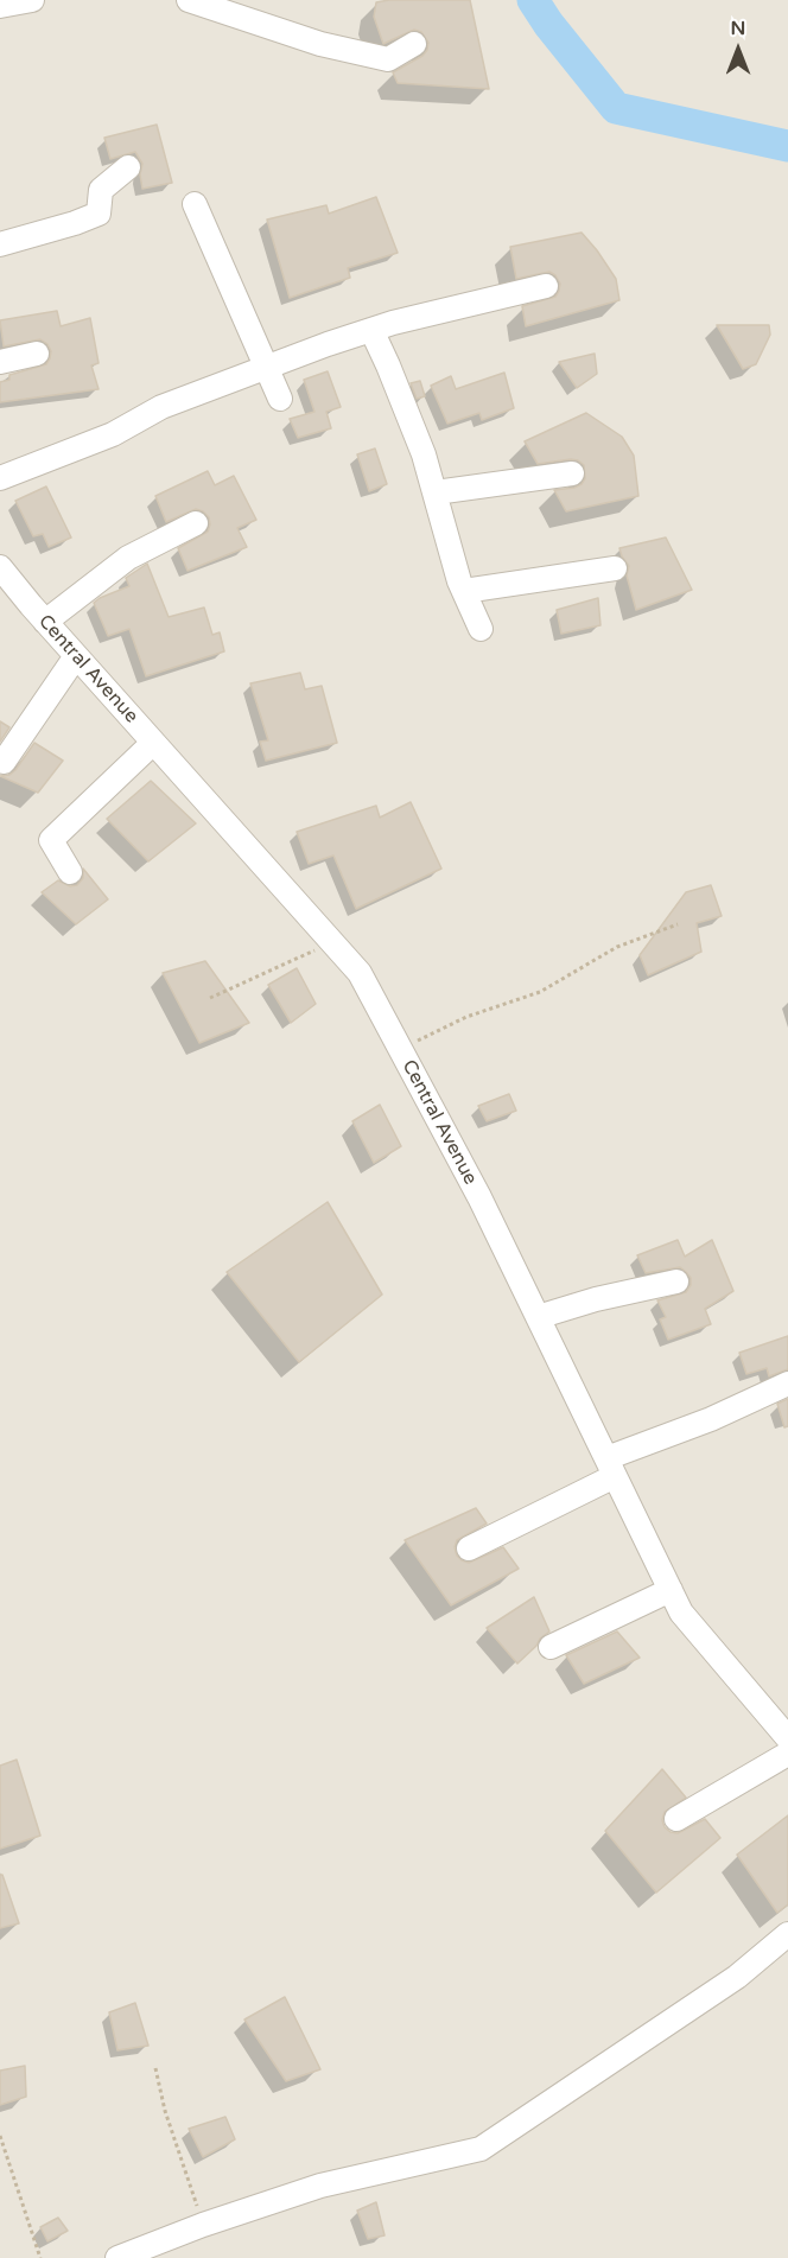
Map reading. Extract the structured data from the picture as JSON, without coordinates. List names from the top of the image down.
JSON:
{
  "streets": {
    "street": ["Central Avenue"]
  },
  "north": "top"
}
